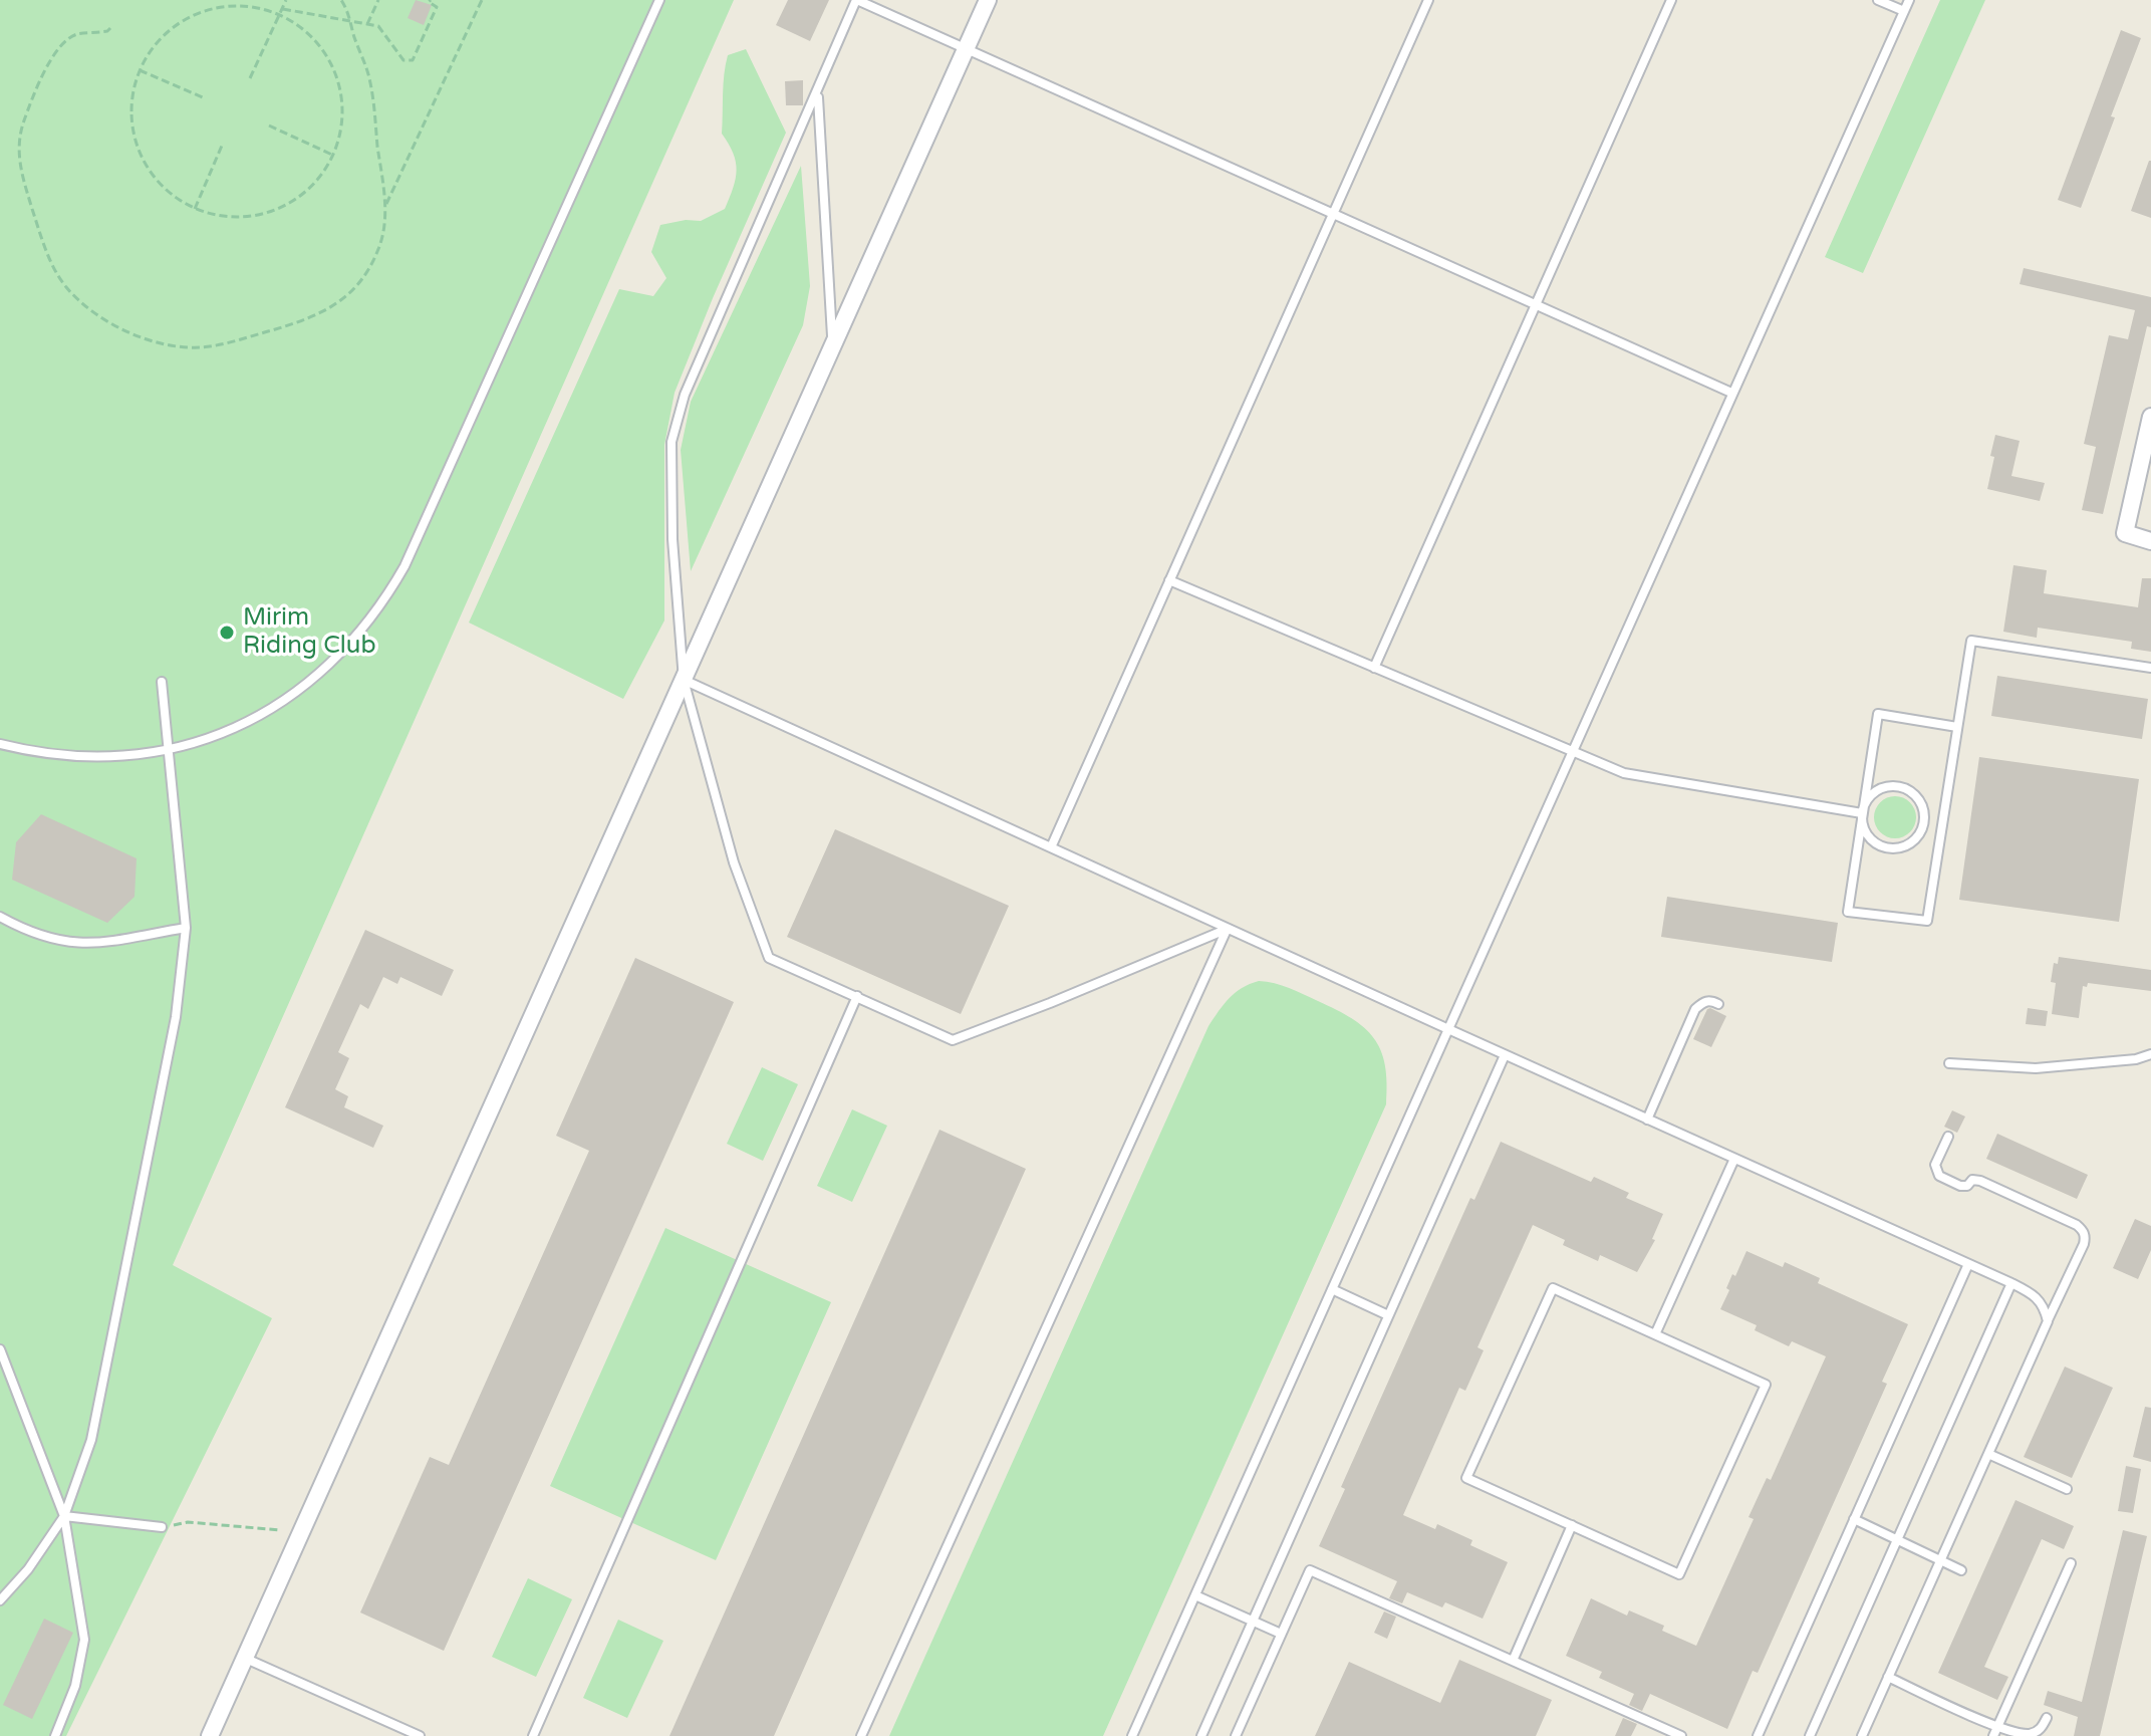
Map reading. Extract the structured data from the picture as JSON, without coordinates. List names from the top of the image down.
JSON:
{
  "places": ["Mirim Riding Club"]
}
